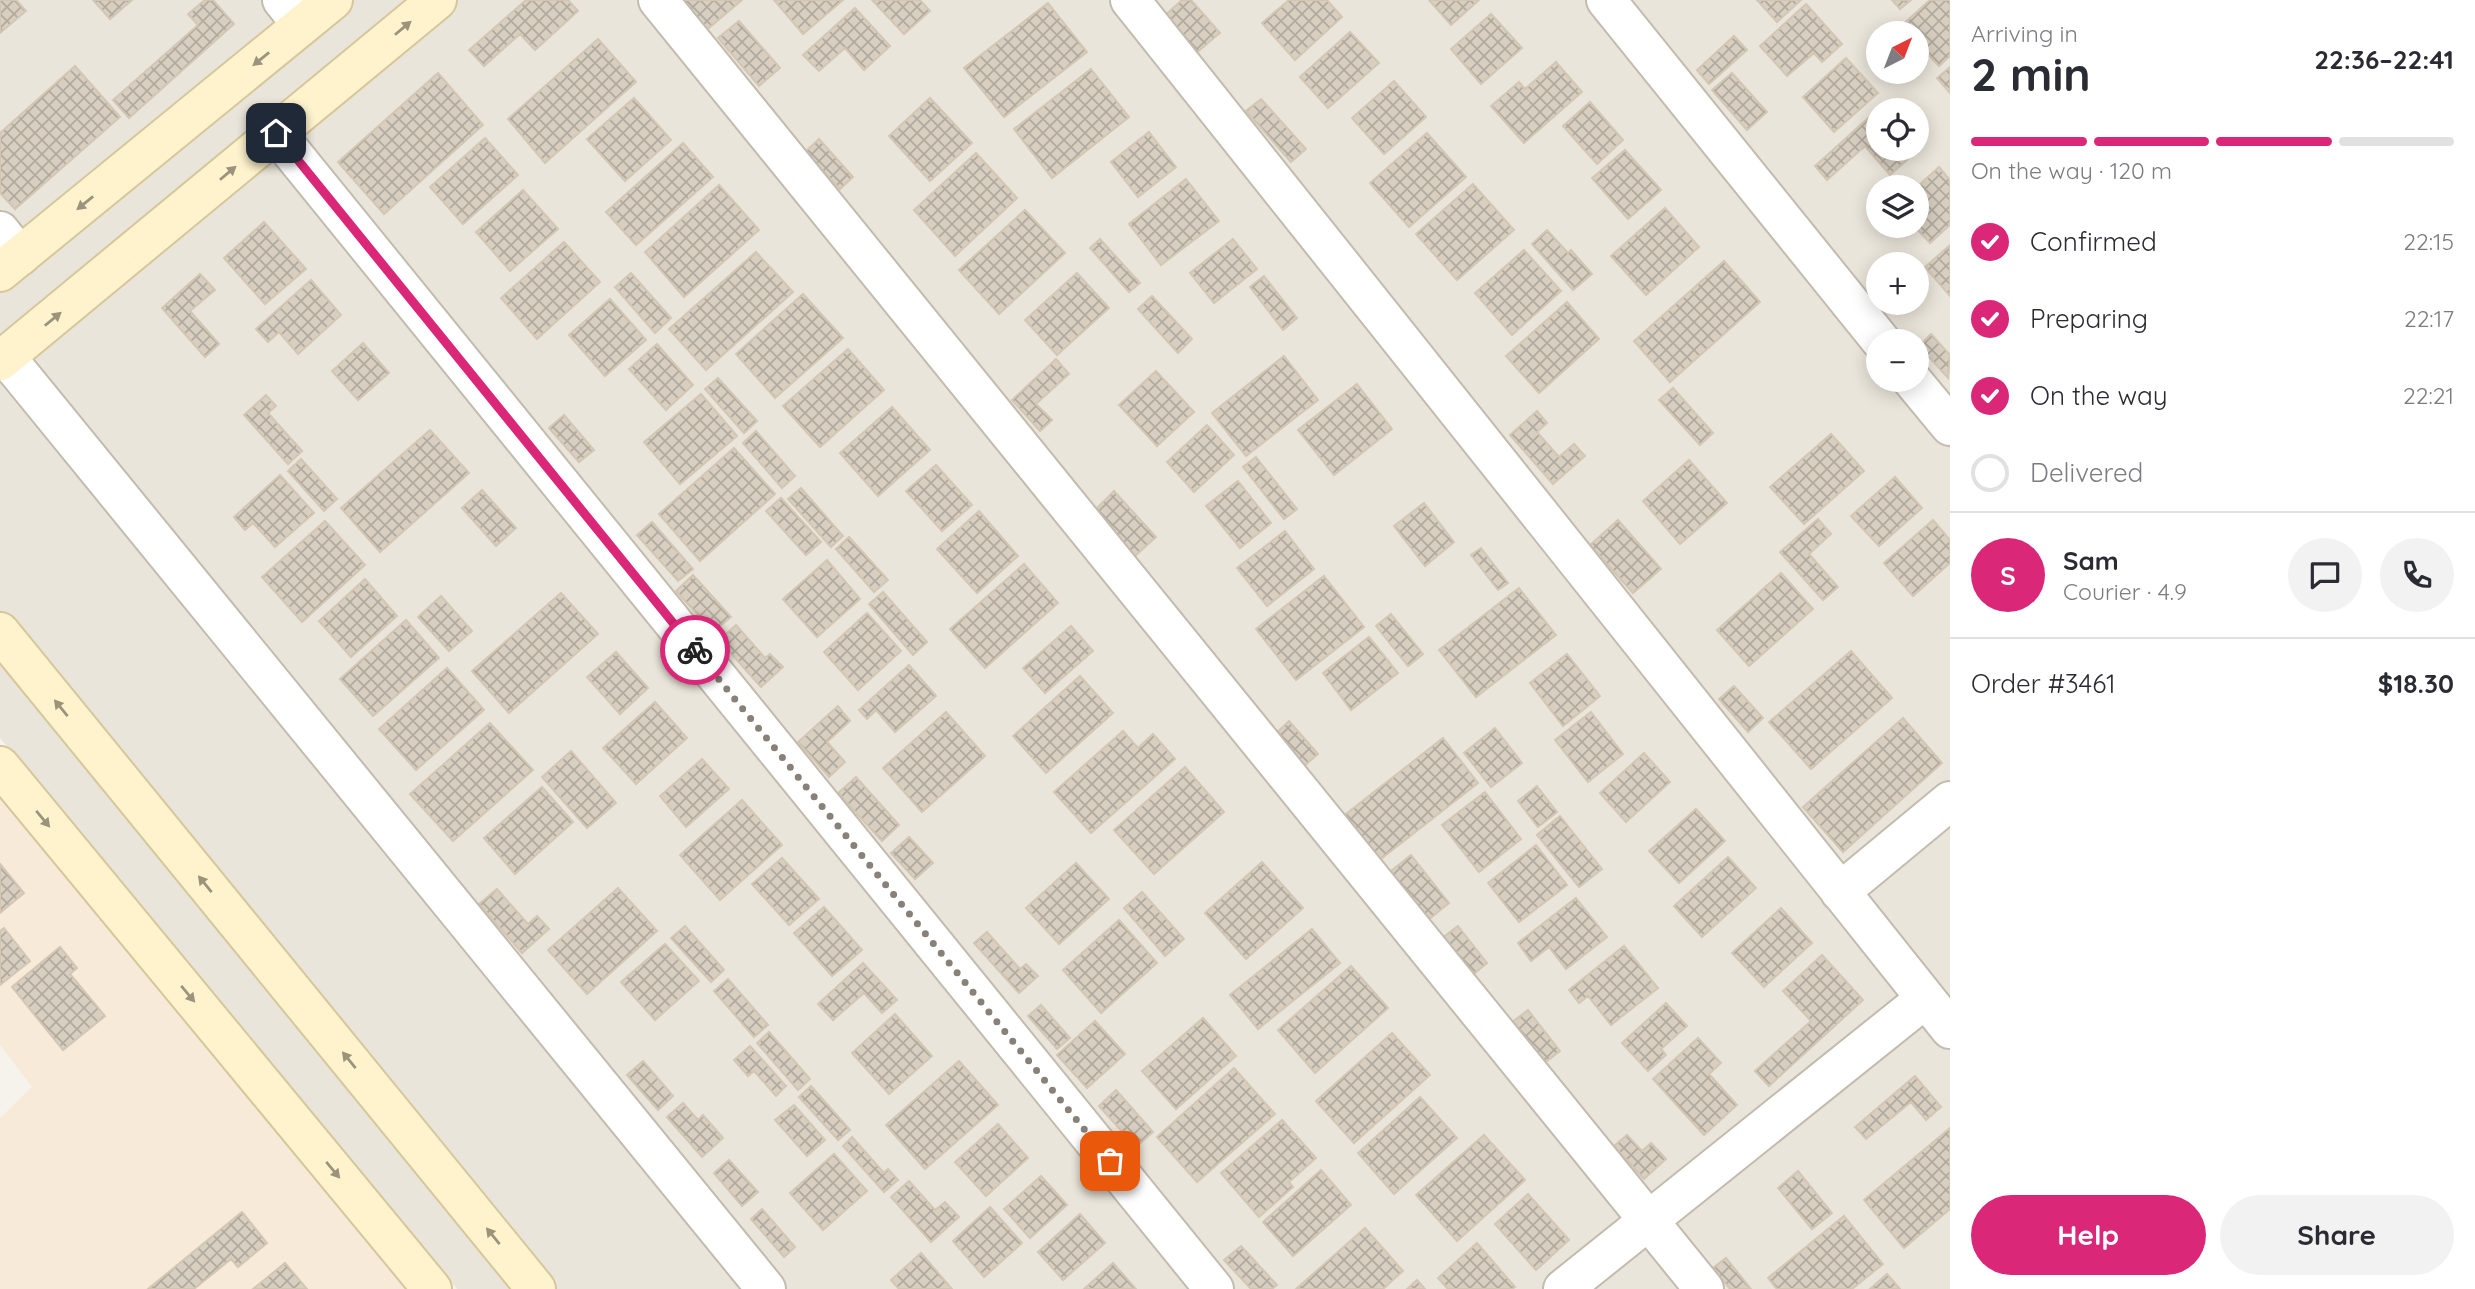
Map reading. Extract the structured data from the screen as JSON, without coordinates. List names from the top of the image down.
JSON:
{
  "north": "top right",
  "page": {
    "heading": ["2 min", "Arriving in", "22:36–22:41"],
    "panel": [
      "Sam",
      "Courier · 4.9",
      "Order #3461",
      "$18.30"
    ],
    "map_buttons": ["+", "−"],
    "bar": "On the way · 120 m",
    "list": [
      ["Confirmed", "22:15"],
      ["Preparing", "22:17"],
      ["On the way", "22:21"],
      "Delivered"
    ],
    "round": "S",
    "buttons": ["Help", "Share"]
  }
}
